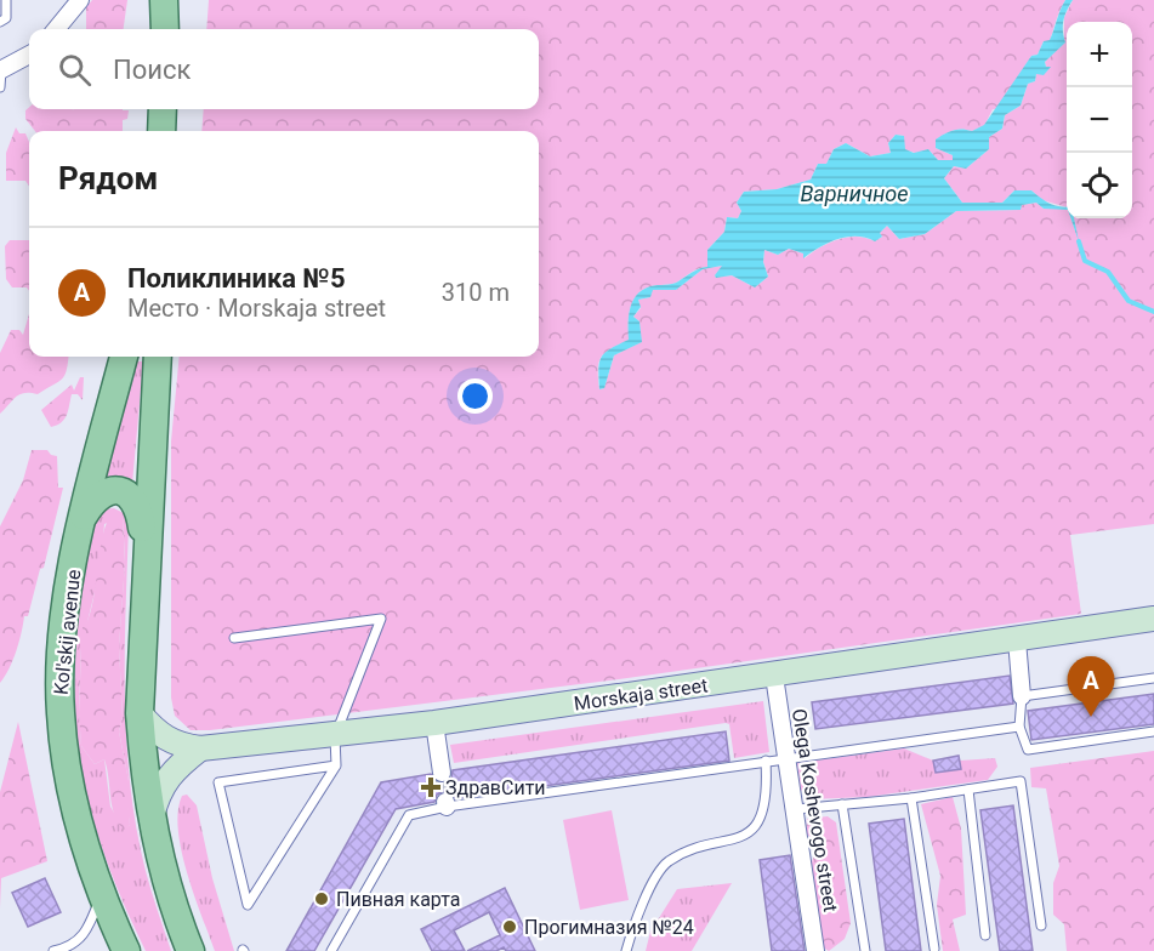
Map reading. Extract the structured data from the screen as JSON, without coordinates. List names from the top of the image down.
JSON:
{
  "streets": {
    "main road": ["Kol'skij avenue"],
    "street": ["Morskaja street", "Olega Koshevogo street"]
  },
  "crossings": [
    ["Morskaja street", "Olega Koshevogo street"]
  ],
  "water": ["Варничное"],
  "places": {
    "health": ["ЗдравСити"],
    "other": ["Пивная карта", "Прогимназия №24"]
  },
  "page": {
    "map_buttons": ["+", "−"],
    "search": "Поиск",
    "heading": "Рядом",
    "list": [
      {
        "mark": "A",
        "name": "Поликлиника №5",
        "note": "Место · Morskaja street",
        "value": "310 m"
      }
    ],
    "pins": "A"
  }
}
